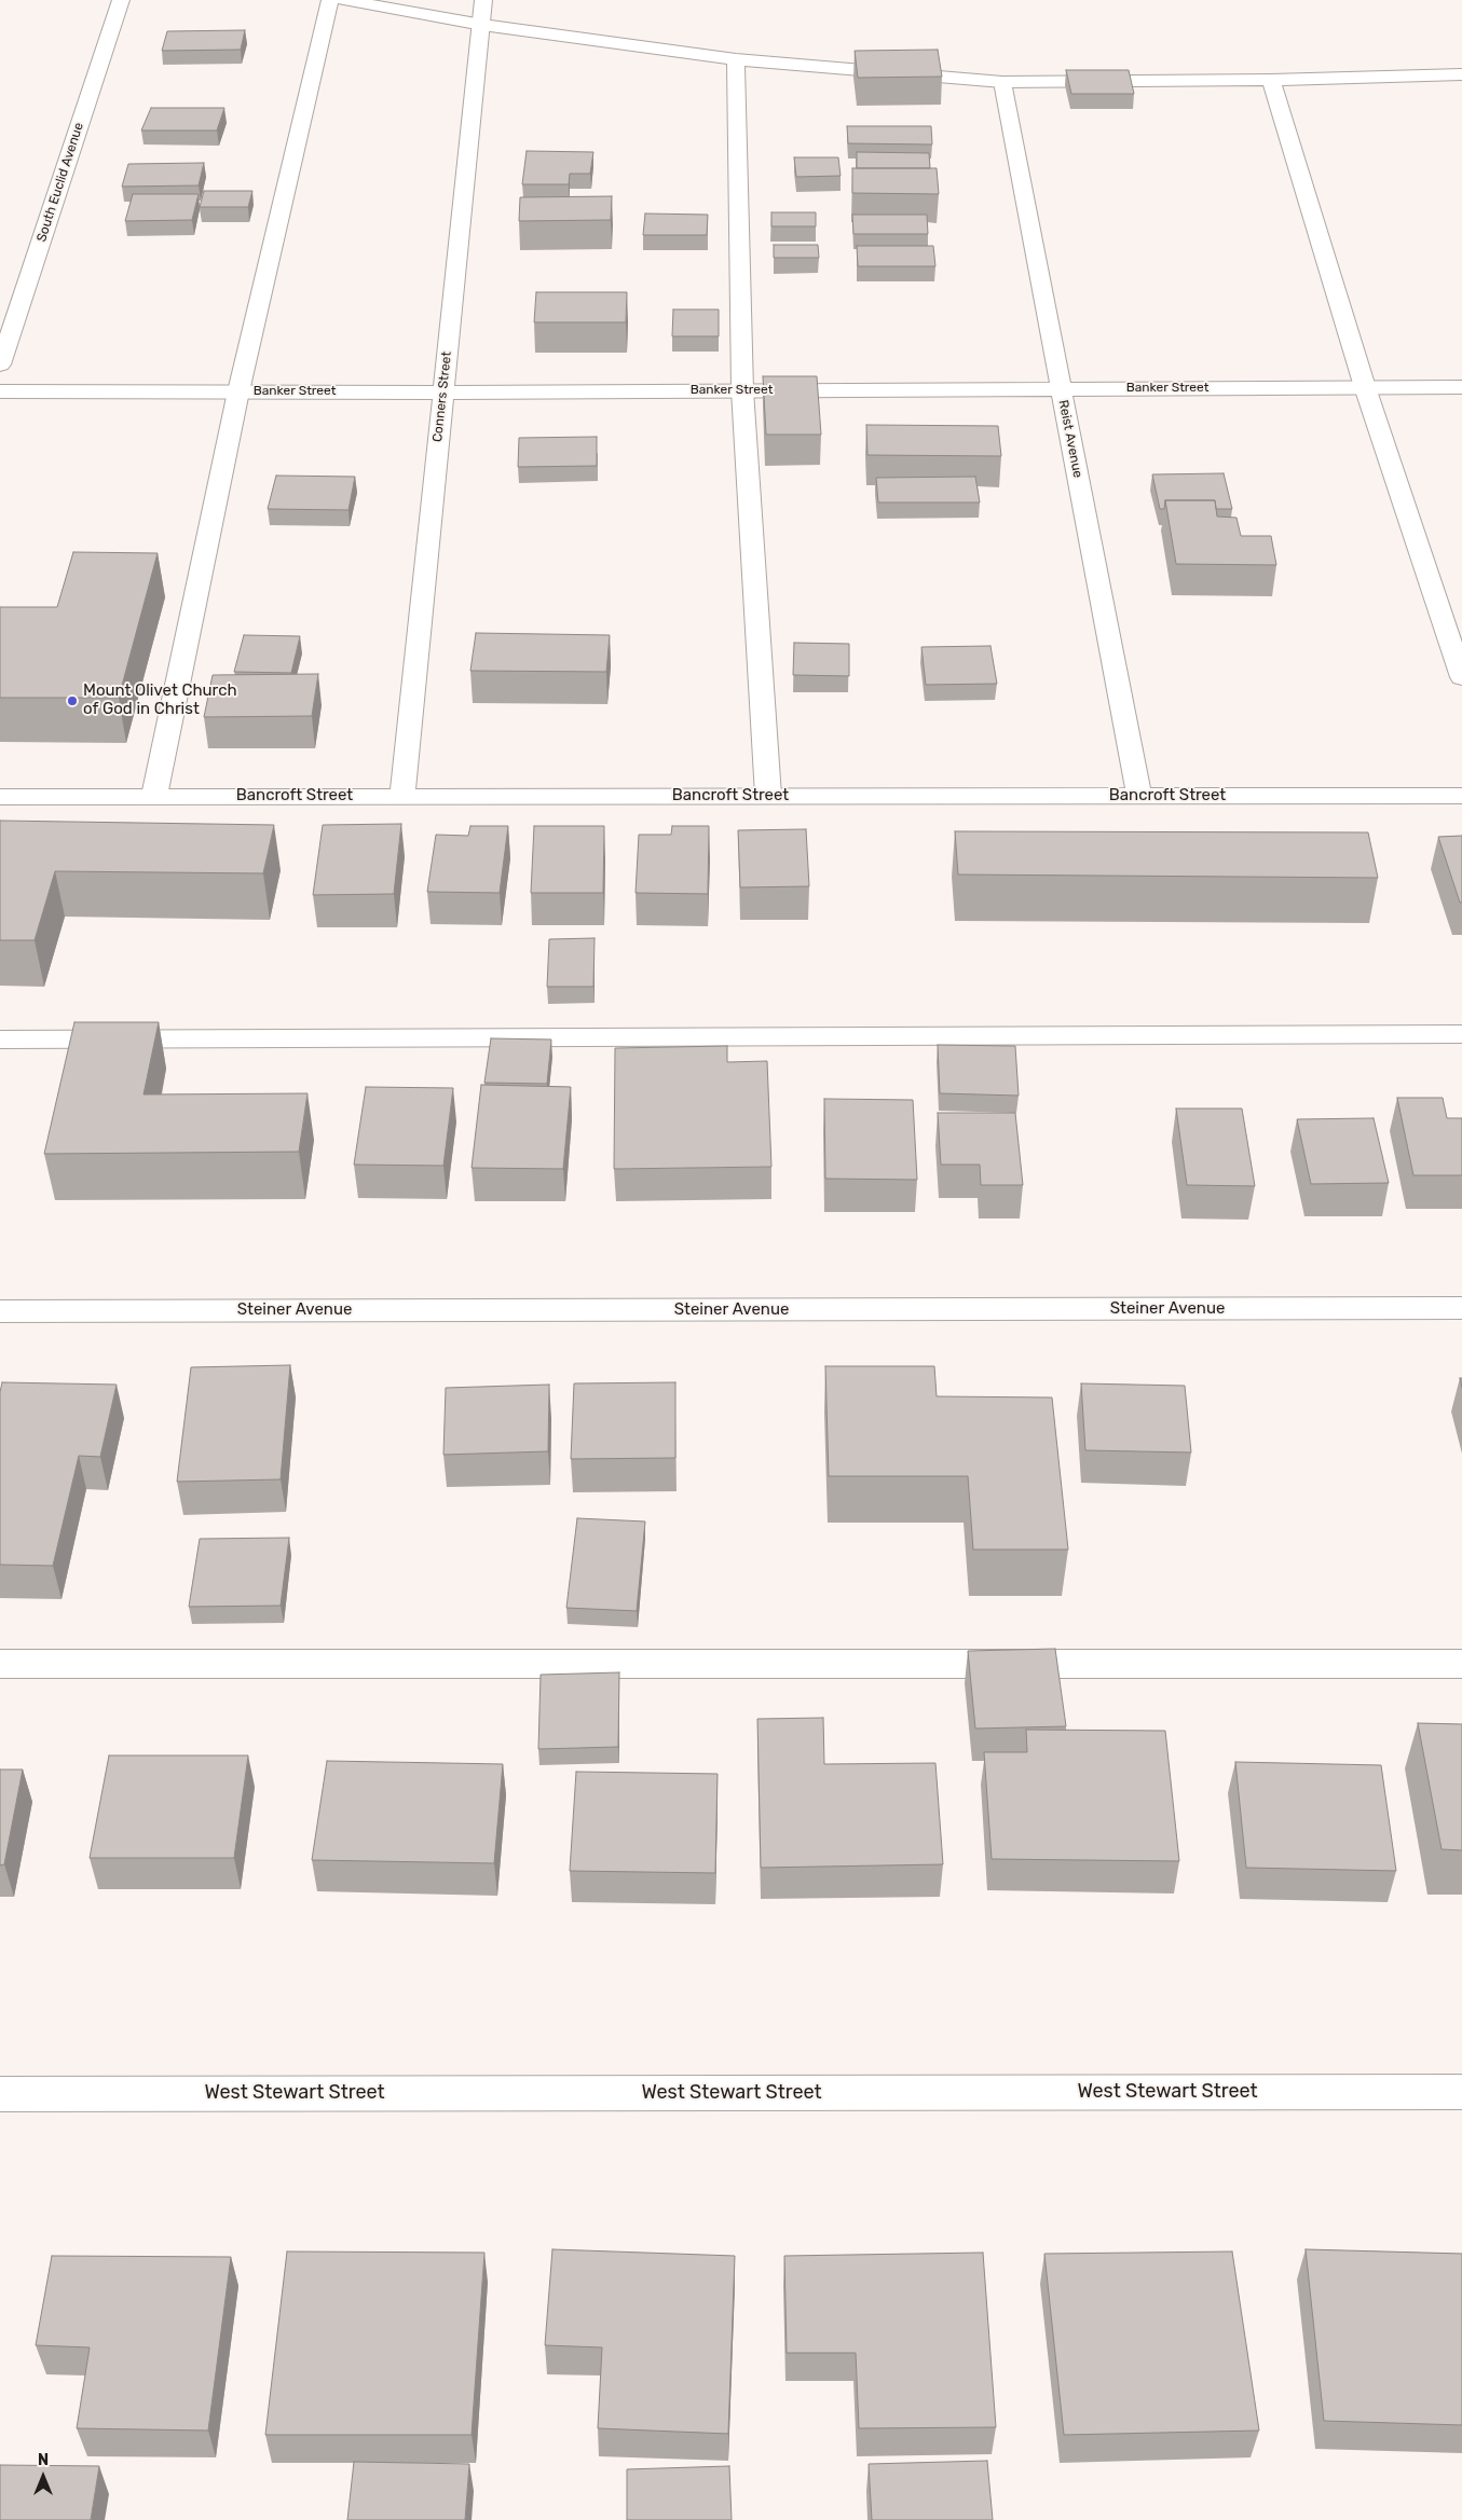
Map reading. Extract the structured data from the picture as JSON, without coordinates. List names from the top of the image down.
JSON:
{
  "streets": {
    "street": [
      "South Euclid Avenue",
      "Banker Street",
      "Conners Street",
      "Reist Avenue",
      "Bancroft Street",
      "Steiner Avenue",
      "West Stewart Street"
    ]
  },
  "crossings": [
    ["Banker Street", "Conners Street"],
    ["Banker Street", "Reist Avenue"],
    ["Conners Street", "Bancroft Street"],
    ["Reist Avenue", "Bancroft Street"]
  ],
  "places": ["Mount Olivet Church of God in Christ"],
  "north": "top"
}
